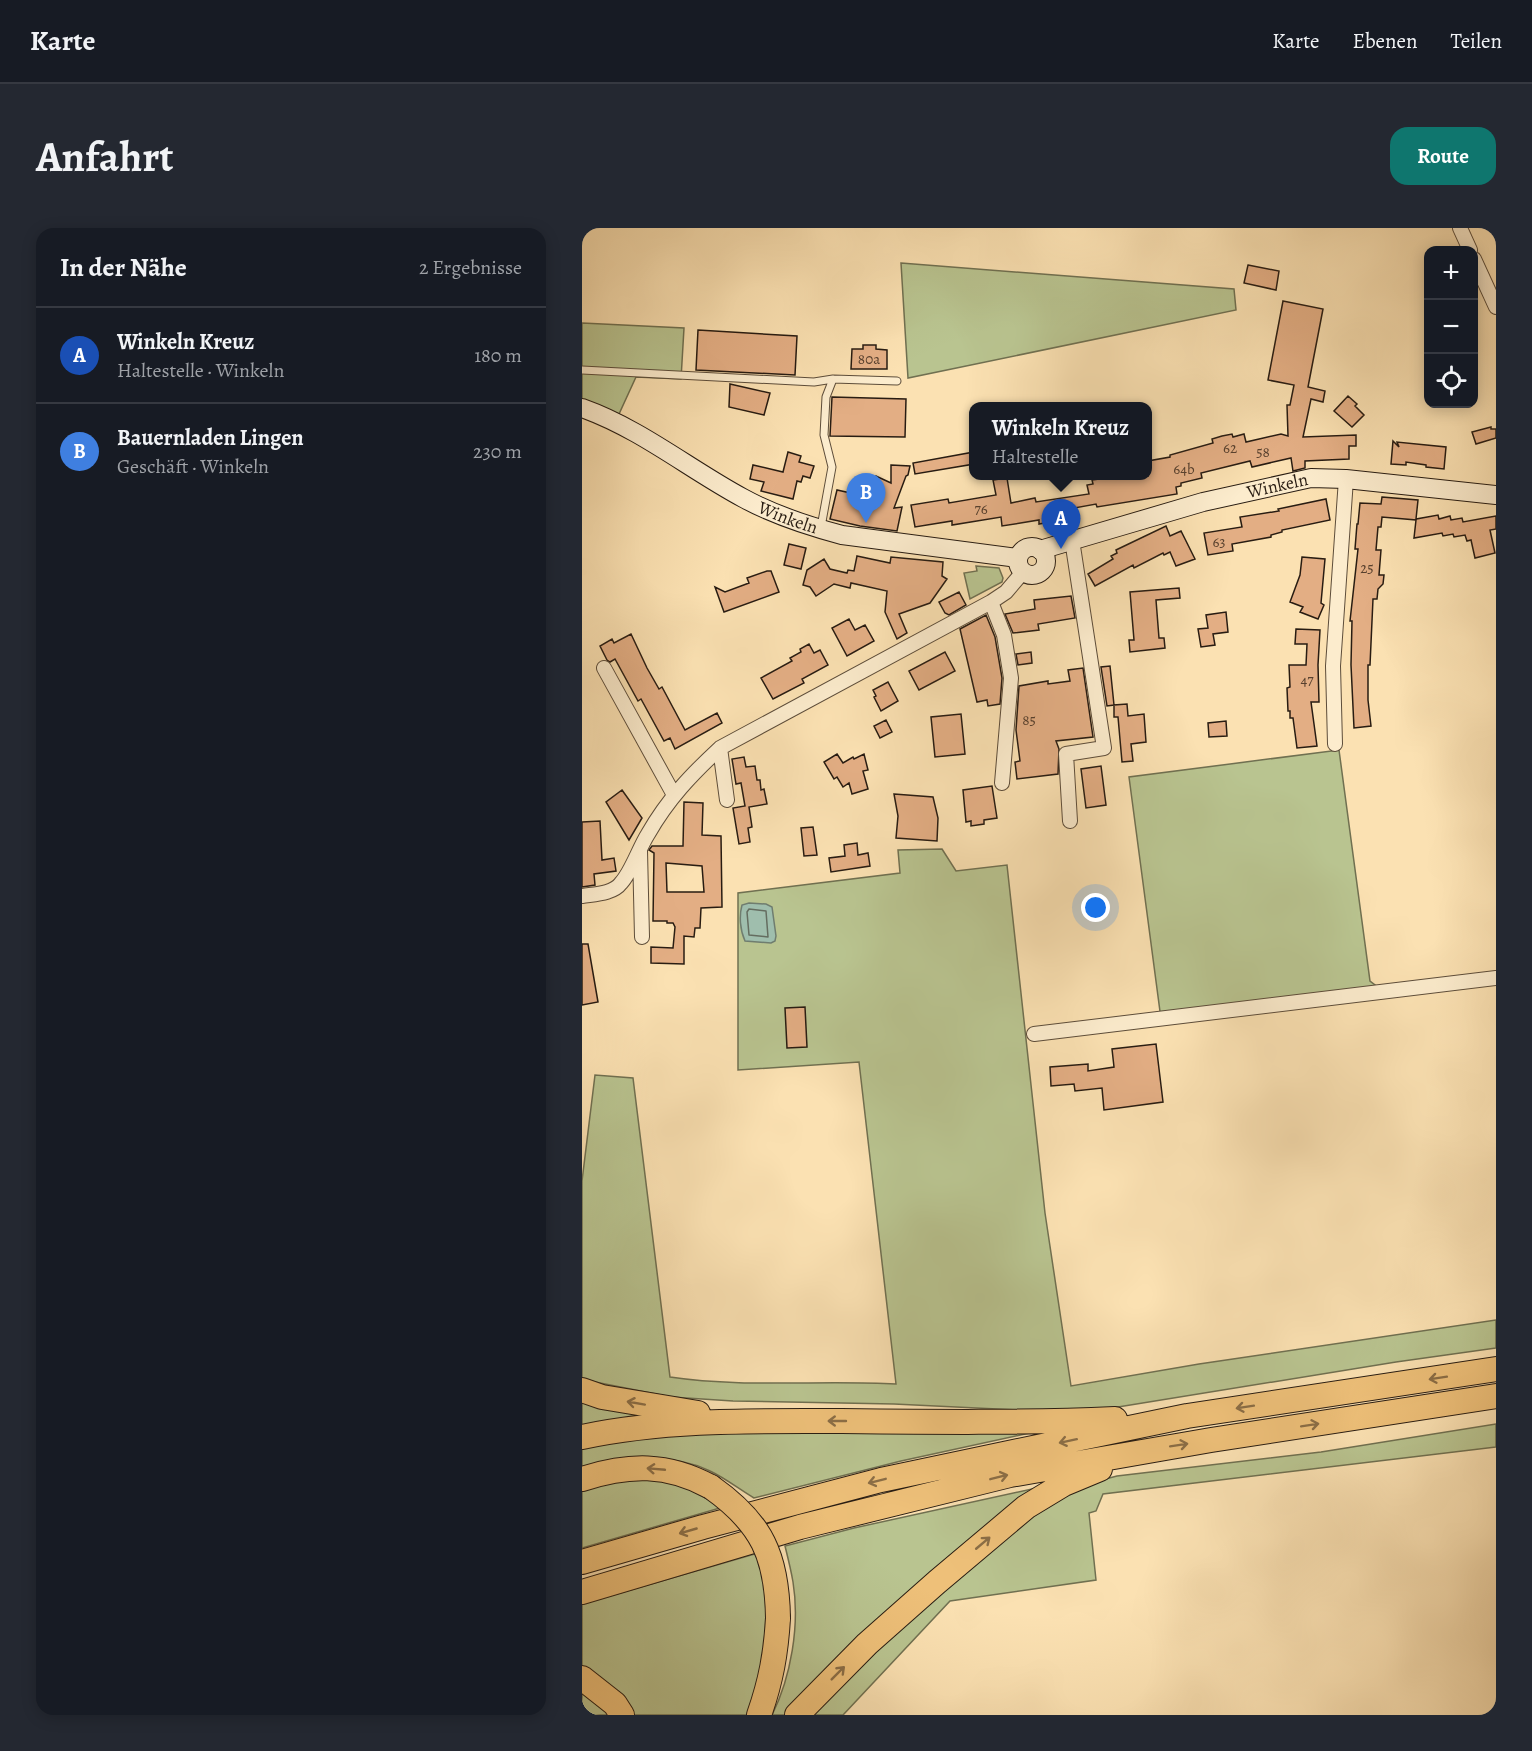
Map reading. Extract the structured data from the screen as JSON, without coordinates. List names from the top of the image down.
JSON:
{
  "streets": {
    "street": ["Winkeln"]
  },
  "house_numbers": [
    "80a",
    "62",
    "58",
    "64b",
    "76",
    "63",
    "25",
    "47",
    "85"
  ],
  "page": {
    "header": "Karte",
    "nav": ["Karte", "Ebenen", "Teilen"],
    "buttons": "Route",
    "title": "Anfahrt",
    "heading": ["In der Nähe", "2 Ergebnisse"],
    "map_buttons": ["+", "−"],
    "list": [
      {
        "mark": "A",
        "name": "Winkeln Kreuz",
        "note": "Haltestelle · Winkeln",
        "value": "180 m"
      },
      {
        "mark": "B",
        "name": "Bauernladen Lingen",
        "note": "Geschäft · Winkeln",
        "value": "230 m"
      }
    ],
    "popup": ["Winkeln Kreuz", "Haltestelle"],
    "pins": ["B", "A"]
  }
}
